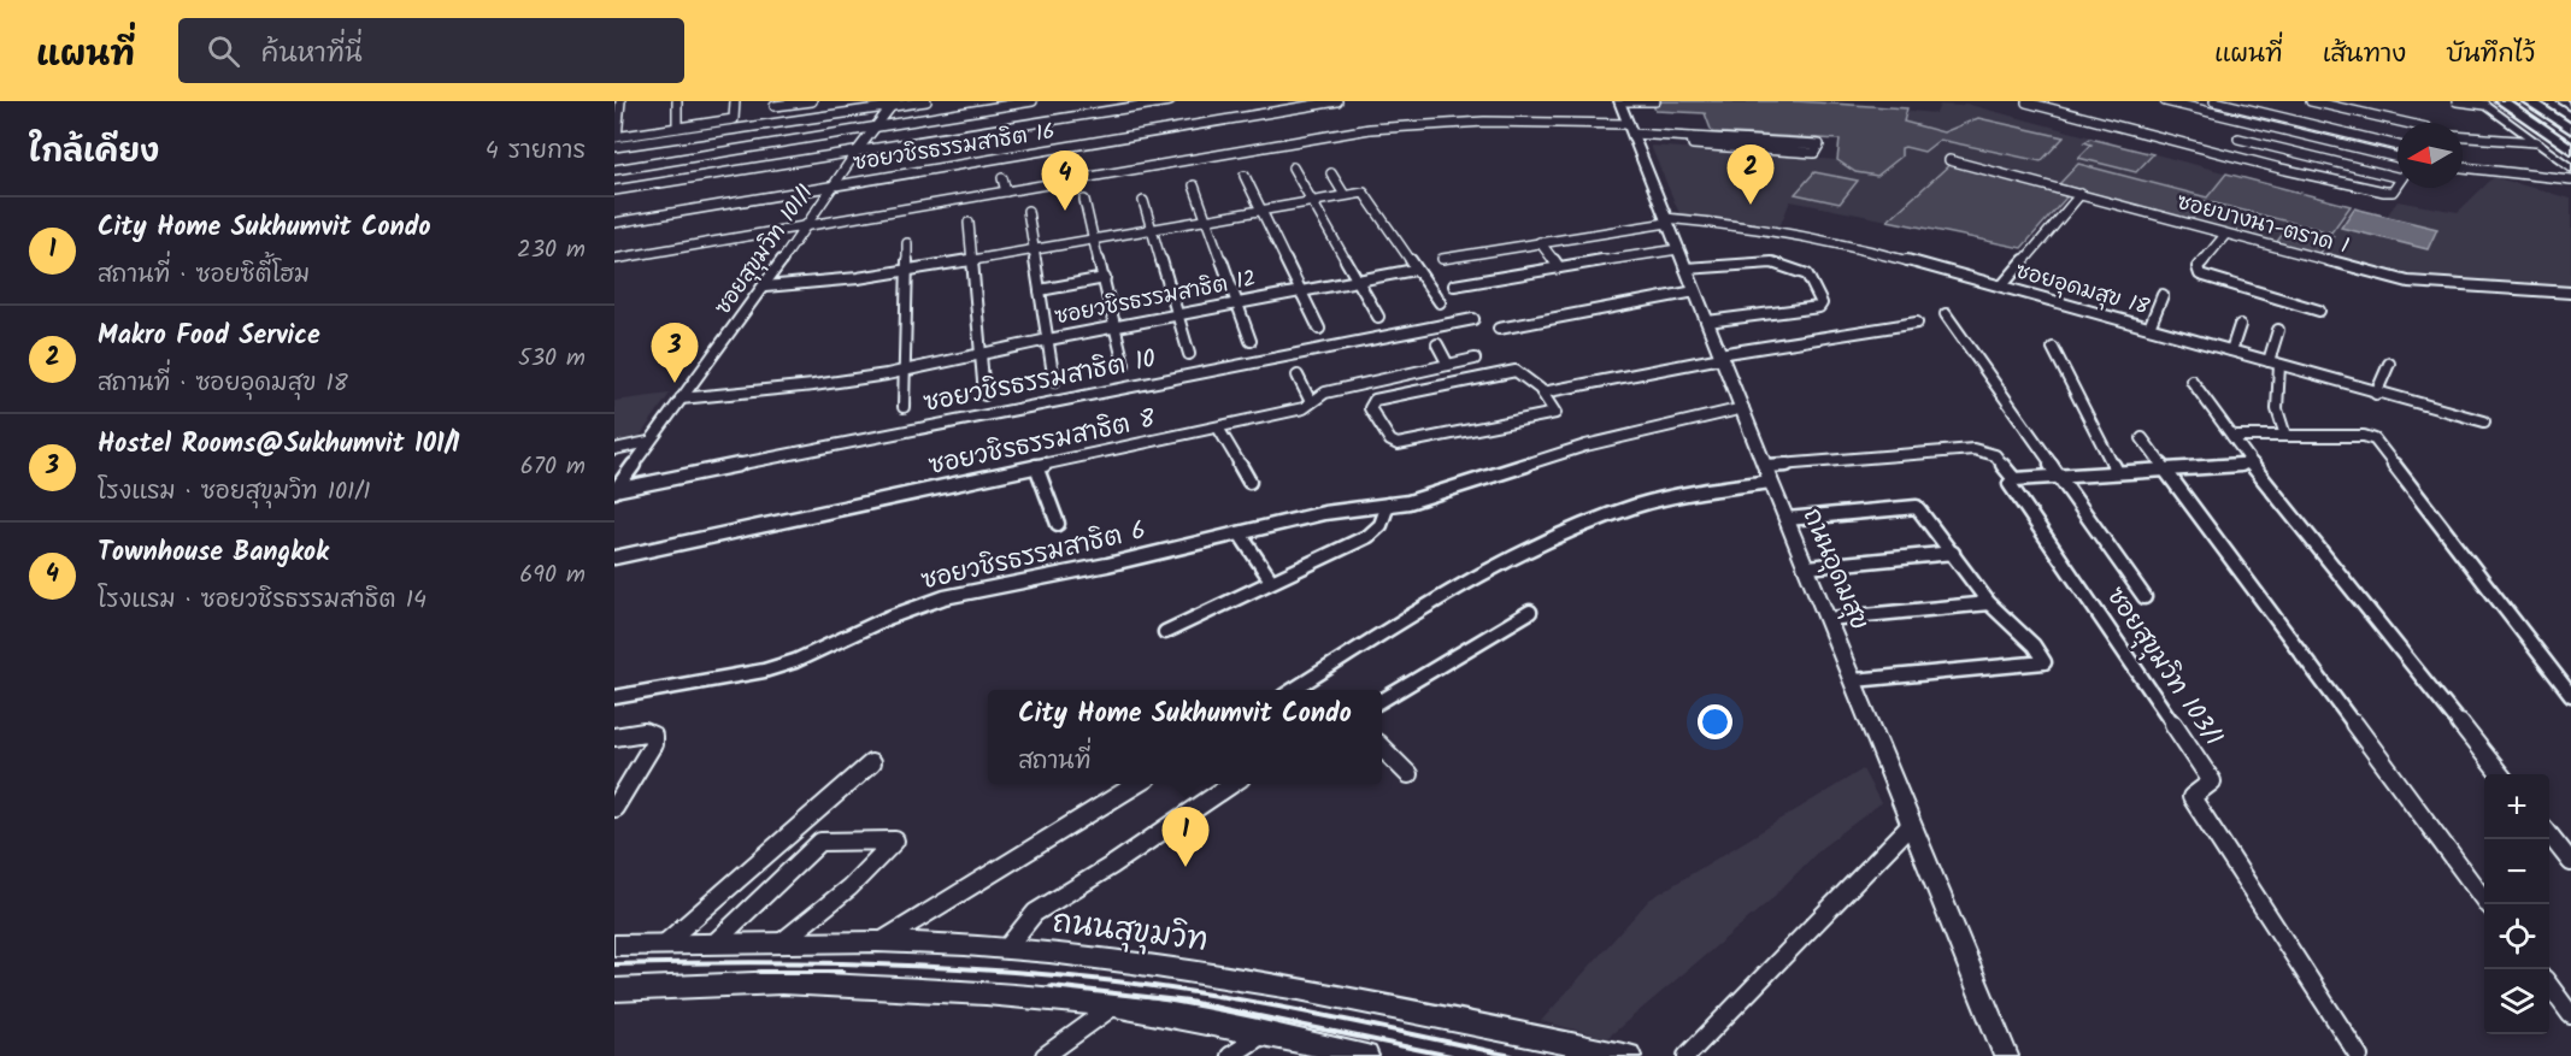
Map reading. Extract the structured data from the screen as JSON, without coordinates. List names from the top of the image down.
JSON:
{
  "streets": {
    "main road": ["ถนนอุดมสุข", "ถนนสุขุมวิท"],
    "street": [
      "ซอยวชิรธรรมสาธิต 16",
      "ซอยบางนา-ตราด 1",
      "ซอยสุขุมวิท 101/1",
      "ซอยอุดมสุข 18",
      "ซอยวชิรธรรมสาธิต 12",
      "ซอยวชิรธรรมสาธิต 10",
      "ซอยวชิรธรรมสาธิต 8",
      "ซอยวชิรธรรมสาธิต 6",
      "ซอยสุขุมวิท 103/1"
    ]
  },
  "crossings": [
    ["ซอยวชิรธรรมสาธิต 16", "ซอยสุขุมวิท 101/1"],
    ["ซอยสุขุมวิท 101/1", "ซอยวชิรธรรมสาธิต 12"],
    ["ซอยสุขุมวิท 101/1", "ซอยวชิรธรรมสาธิต 10"],
    ["ซอยอุดมสุข 18", "ถนนอุดมสุข"],
    ["ซอยวชิรธรรมสาธิต 6", "ถนนอุดมสุข"]
  ],
  "north": "left",
  "page": {
    "header": "แผนที่",
    "search": "ค้นหาที่นี่",
    "nav": ["แผนที่", "เส้นทาง", "บันทึกไว้"],
    "heading": ["ใกล้เคียง", "4 รายการ"],
    "pins": [
      "2",
      "4",
      "3",
      "1"
    ],
    "list": [
      {
        "mark": "1",
        "name": "City Home Sukhumvit Condo",
        "note": "สถานที่ · ซอยซิตี้โฮม",
        "value": "230 m"
      },
      {
        "mark": "2",
        "name": "Makro Food Service",
        "note": "สถานที่ · ซอยอุดมสุข 18",
        "value": "530 m"
      },
      {
        "mark": "3",
        "name": "Hostel Rooms@Sukhumvit 101/1",
        "note": "โรงแรม · ซอยสุขุมวิท 101/1",
        "value": "670 m"
      },
      {
        "mark": "4",
        "name": "Townhouse Bangkok",
        "note": "โรงแรม · ซอยวชิรธรรมสาธิต 14",
        "value": "690 m"
      }
    ],
    "popup": ["City Home Sukhumvit Condo", "สถานที่"],
    "map_buttons": ["+", "−"]
  }
}
